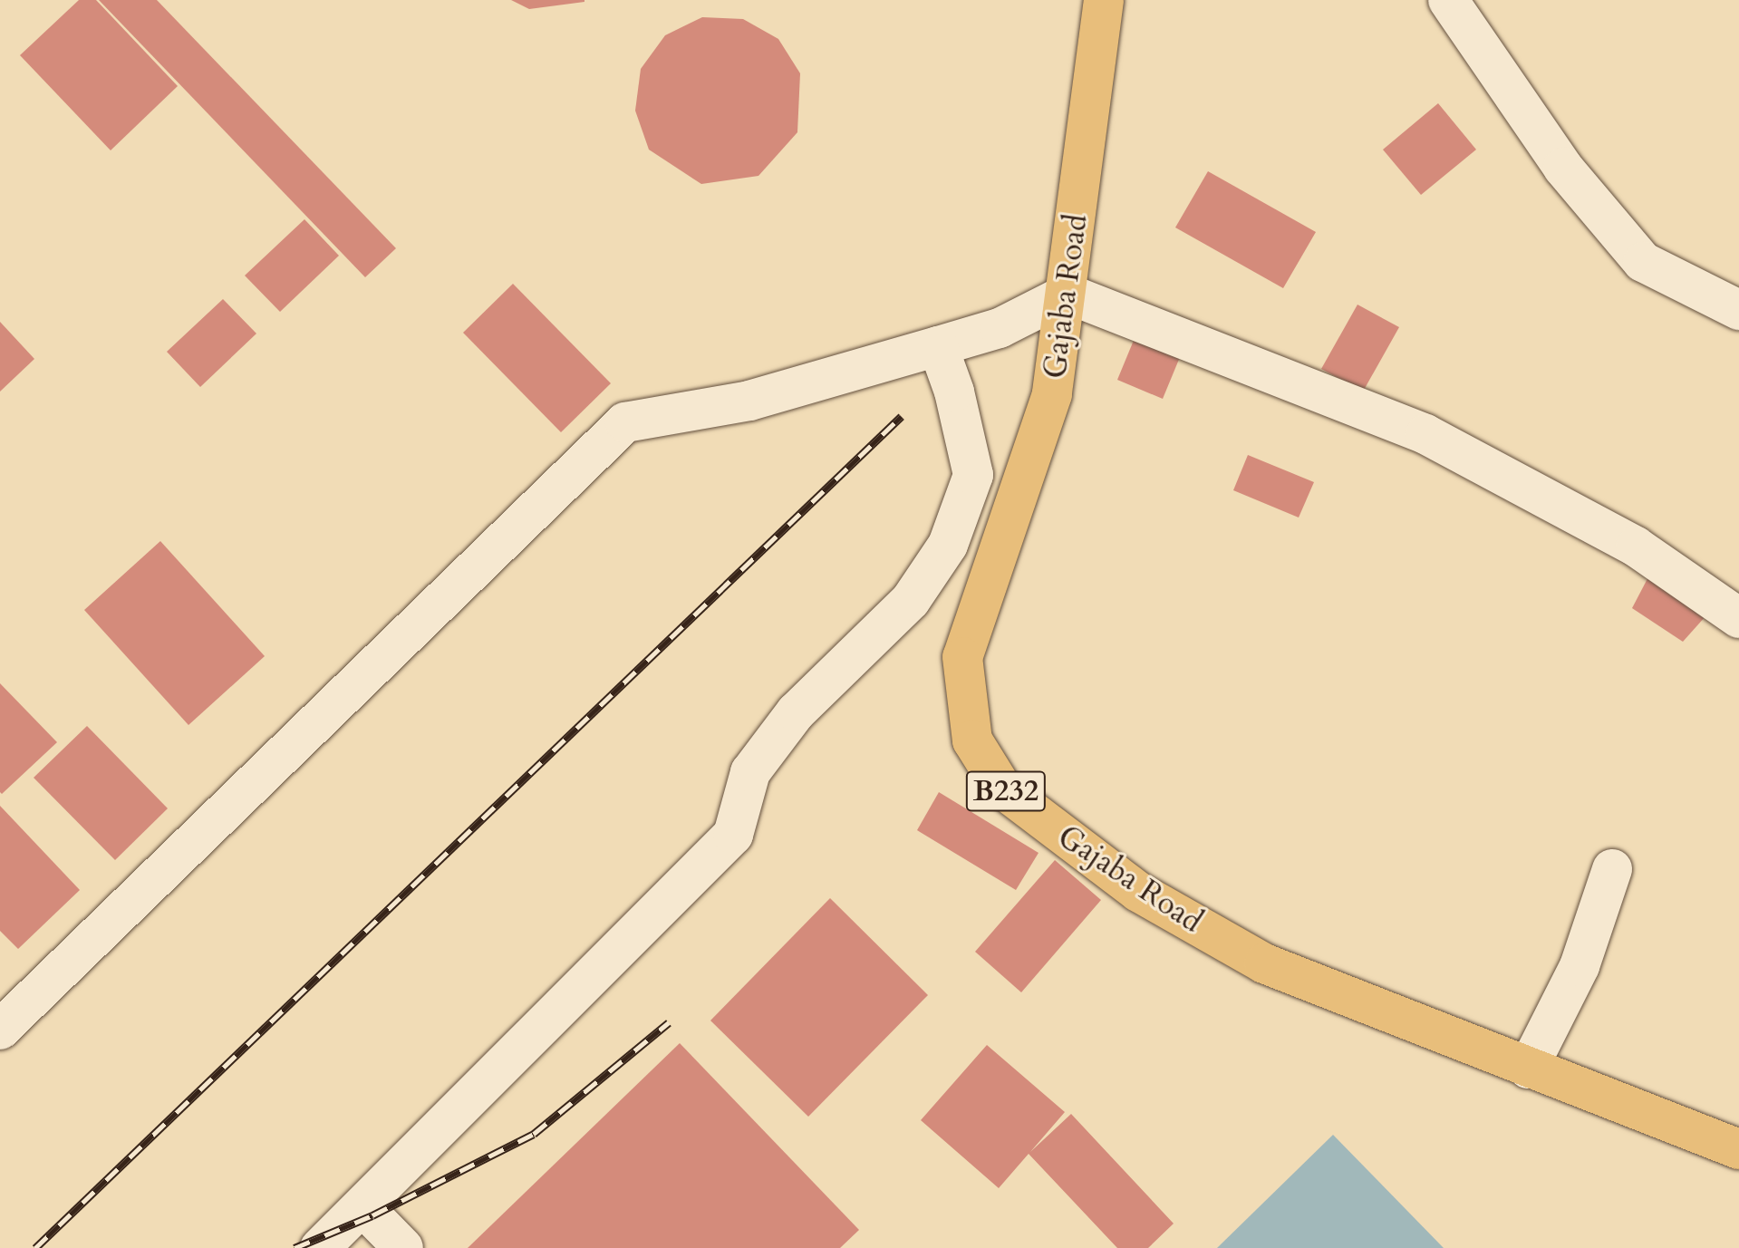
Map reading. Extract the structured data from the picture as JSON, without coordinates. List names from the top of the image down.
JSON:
{
  "streets": {
    "main road": ["Gajaba Road", "B232"]
  }
}
